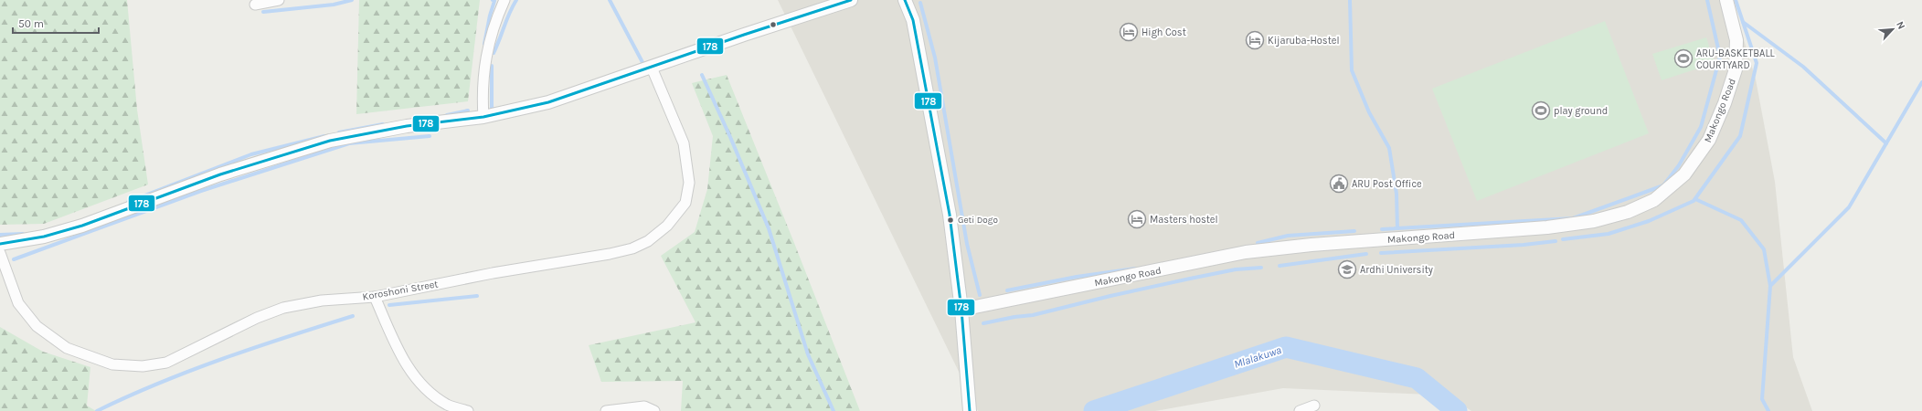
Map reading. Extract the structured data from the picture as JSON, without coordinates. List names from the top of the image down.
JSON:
{
  "streets": {
    "street": ["Makongo Road", "Koroshoni Street"]
  },
  "water": ["Mlalakuwa"],
  "places": {
    "hotel": ["High Cost", "Kijaruba-Hostel", "Masters hostel"],
    "sports": ["ARU-BASKETBALL COURTYARD", "play ground"],
    "public building": ["ARU Post Office"],
    "other": ["Geti Dogo"],
    "school or university": ["Ardhi University"]
  },
  "lines": ["transit line 178"],
  "scale_bar": "50 m",
  "north": "top right"
}
